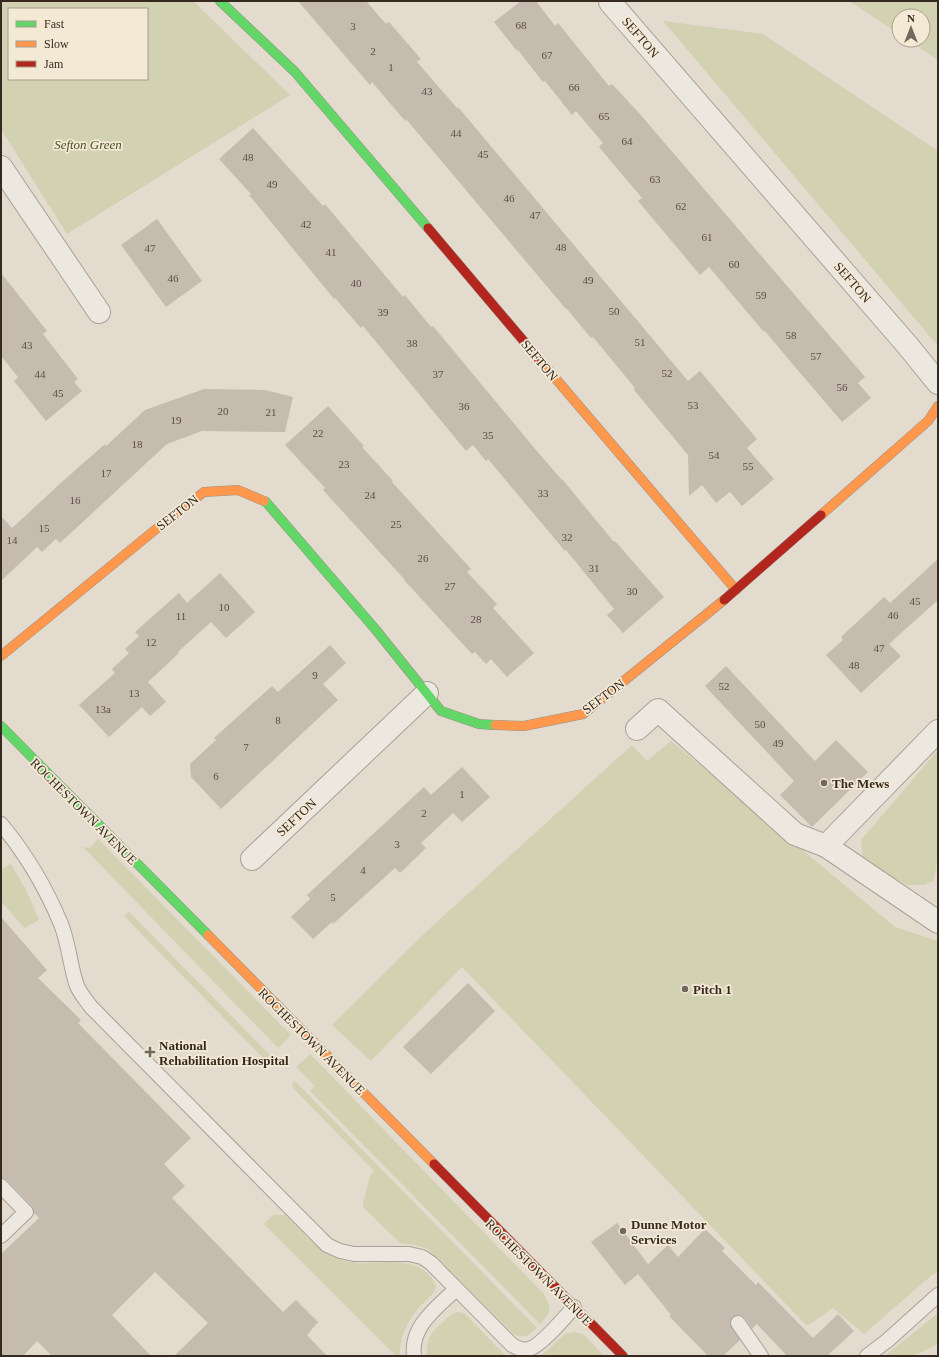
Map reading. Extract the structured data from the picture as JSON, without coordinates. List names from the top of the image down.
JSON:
{
  "streets": {
    "street": ["SEFTON", "ROCHESTOWN AVENUE"]
  },
  "parks": ["Sefton Green"],
  "places": {
    "other": ["The Mews", "Pitch 1", "Dunne Motor Services"],
    "health": ["National Rehabilitation Hospital"]
  },
  "house_numbers": [
    "68",
    "3",
    "2",
    "67",
    "1",
    "66",
    "43",
    "65",
    "44",
    "64",
    "45",
    "48",
    "63",
    "49",
    "46",
    "62",
    "47",
    "42",
    "61",
    "48",
    "47",
    "41",
    "60",
    "46",
    "49",
    "40",
    "59",
    "50",
    "39",
    "58",
    "51",
    "38",
    "43",
    "57",
    "52",
    "44",
    "37",
    "56",
    "45",
    "53",
    "36",
    "20",
    "21",
    "19",
    "22",
    "35",
    "18",
    "54",
    "23",
    "55",
    "17",
    "33",
    "24",
    "16",
    "25",
    "15",
    "32",
    "14",
    "26",
    "31",
    "27",
    "30",
    "45",
    "10",
    "46",
    "11",
    "28",
    "12",
    "47",
    "48",
    "9",
    "52",
    "13",
    "13a",
    "8",
    "50",
    "49",
    "7",
    "6",
    "1",
    "2",
    "3",
    "4",
    "5"
  ],
  "legend": ["Fast", "Slow", "Jam"],
  "north": "top"
}
